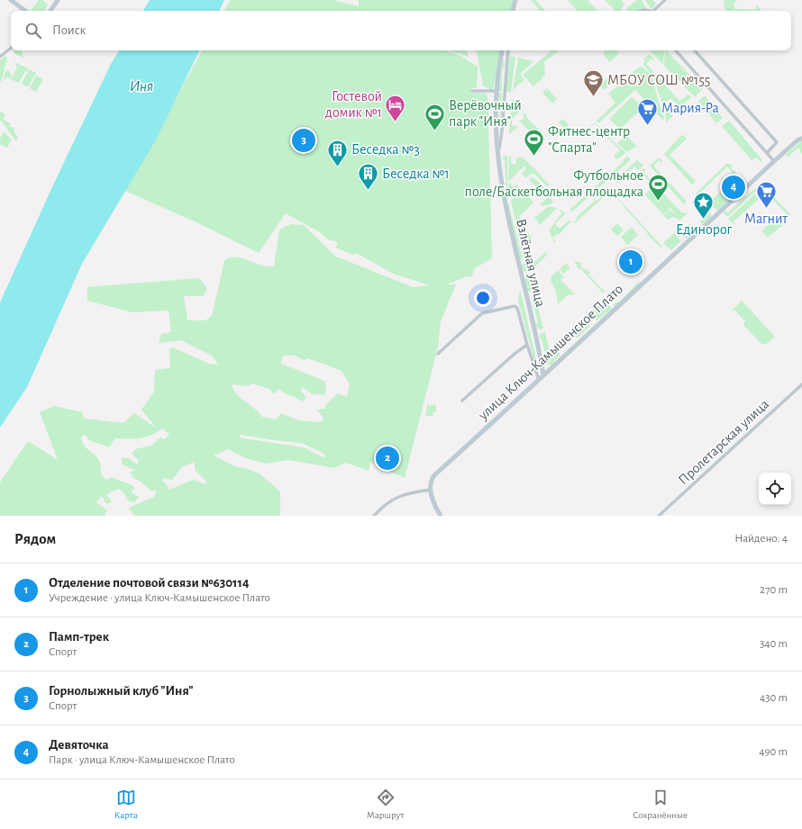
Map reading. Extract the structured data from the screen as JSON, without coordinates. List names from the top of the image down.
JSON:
{
  "streets": {
    "main road": ["Взлётная улица", "улица Ключ-Камышенское Плато"],
    "street": ["Пролетарская улица"]
  },
  "crossings": [
    ["Взлётная улица", "улица Ключ-Камышенское Плато"]
  ],
  "water": ["Иня"],
  "places": {
    "school or university": ["МБОУ СОШ №155"],
    "hotel": ["Гостевой домик №1"],
    "supermarket": ["Мария-Ра", "Магнит"],
    "sports": ["Верёвочный парк \"Иня\"", "Фитнес-центр \"Спарта\"", "Футбольное поле/Баскетбольная площадка"],
    "building": ["Беседка №3", "Беседка №1"],
    "place": ["Единорог"]
  },
  "page": {
    "search": "Поиск",
    "pins": [
      "3",
      "4",
      "1",
      "2"
    ],
    "heading": ["Рядом", "Найдено: 4"],
    "list": [
      {
        "mark": "1",
        "name": "Отделение почтовой связи №630114",
        "note": "Учреждение · улица Ключ-Камышенское Плато",
        "value": "270 m"
      },
      {
        "mark": "2",
        "name": "Памп-трек",
        "note": "Спорт",
        "value": "340 m"
      },
      {
        "mark": "3",
        "name": "Горнолыжный клуб \"Иня\"",
        "note": "Спорт",
        "value": "430 m"
      },
      {
        "mark": "4",
        "name": "Девяточка",
        "note": "Парк · улица Ключ-Камышенское Плато",
        "value": "490 m"
      }
    ],
    "nav": ["Карта", "Маршрут", "Сохранённые"]
  }
}
